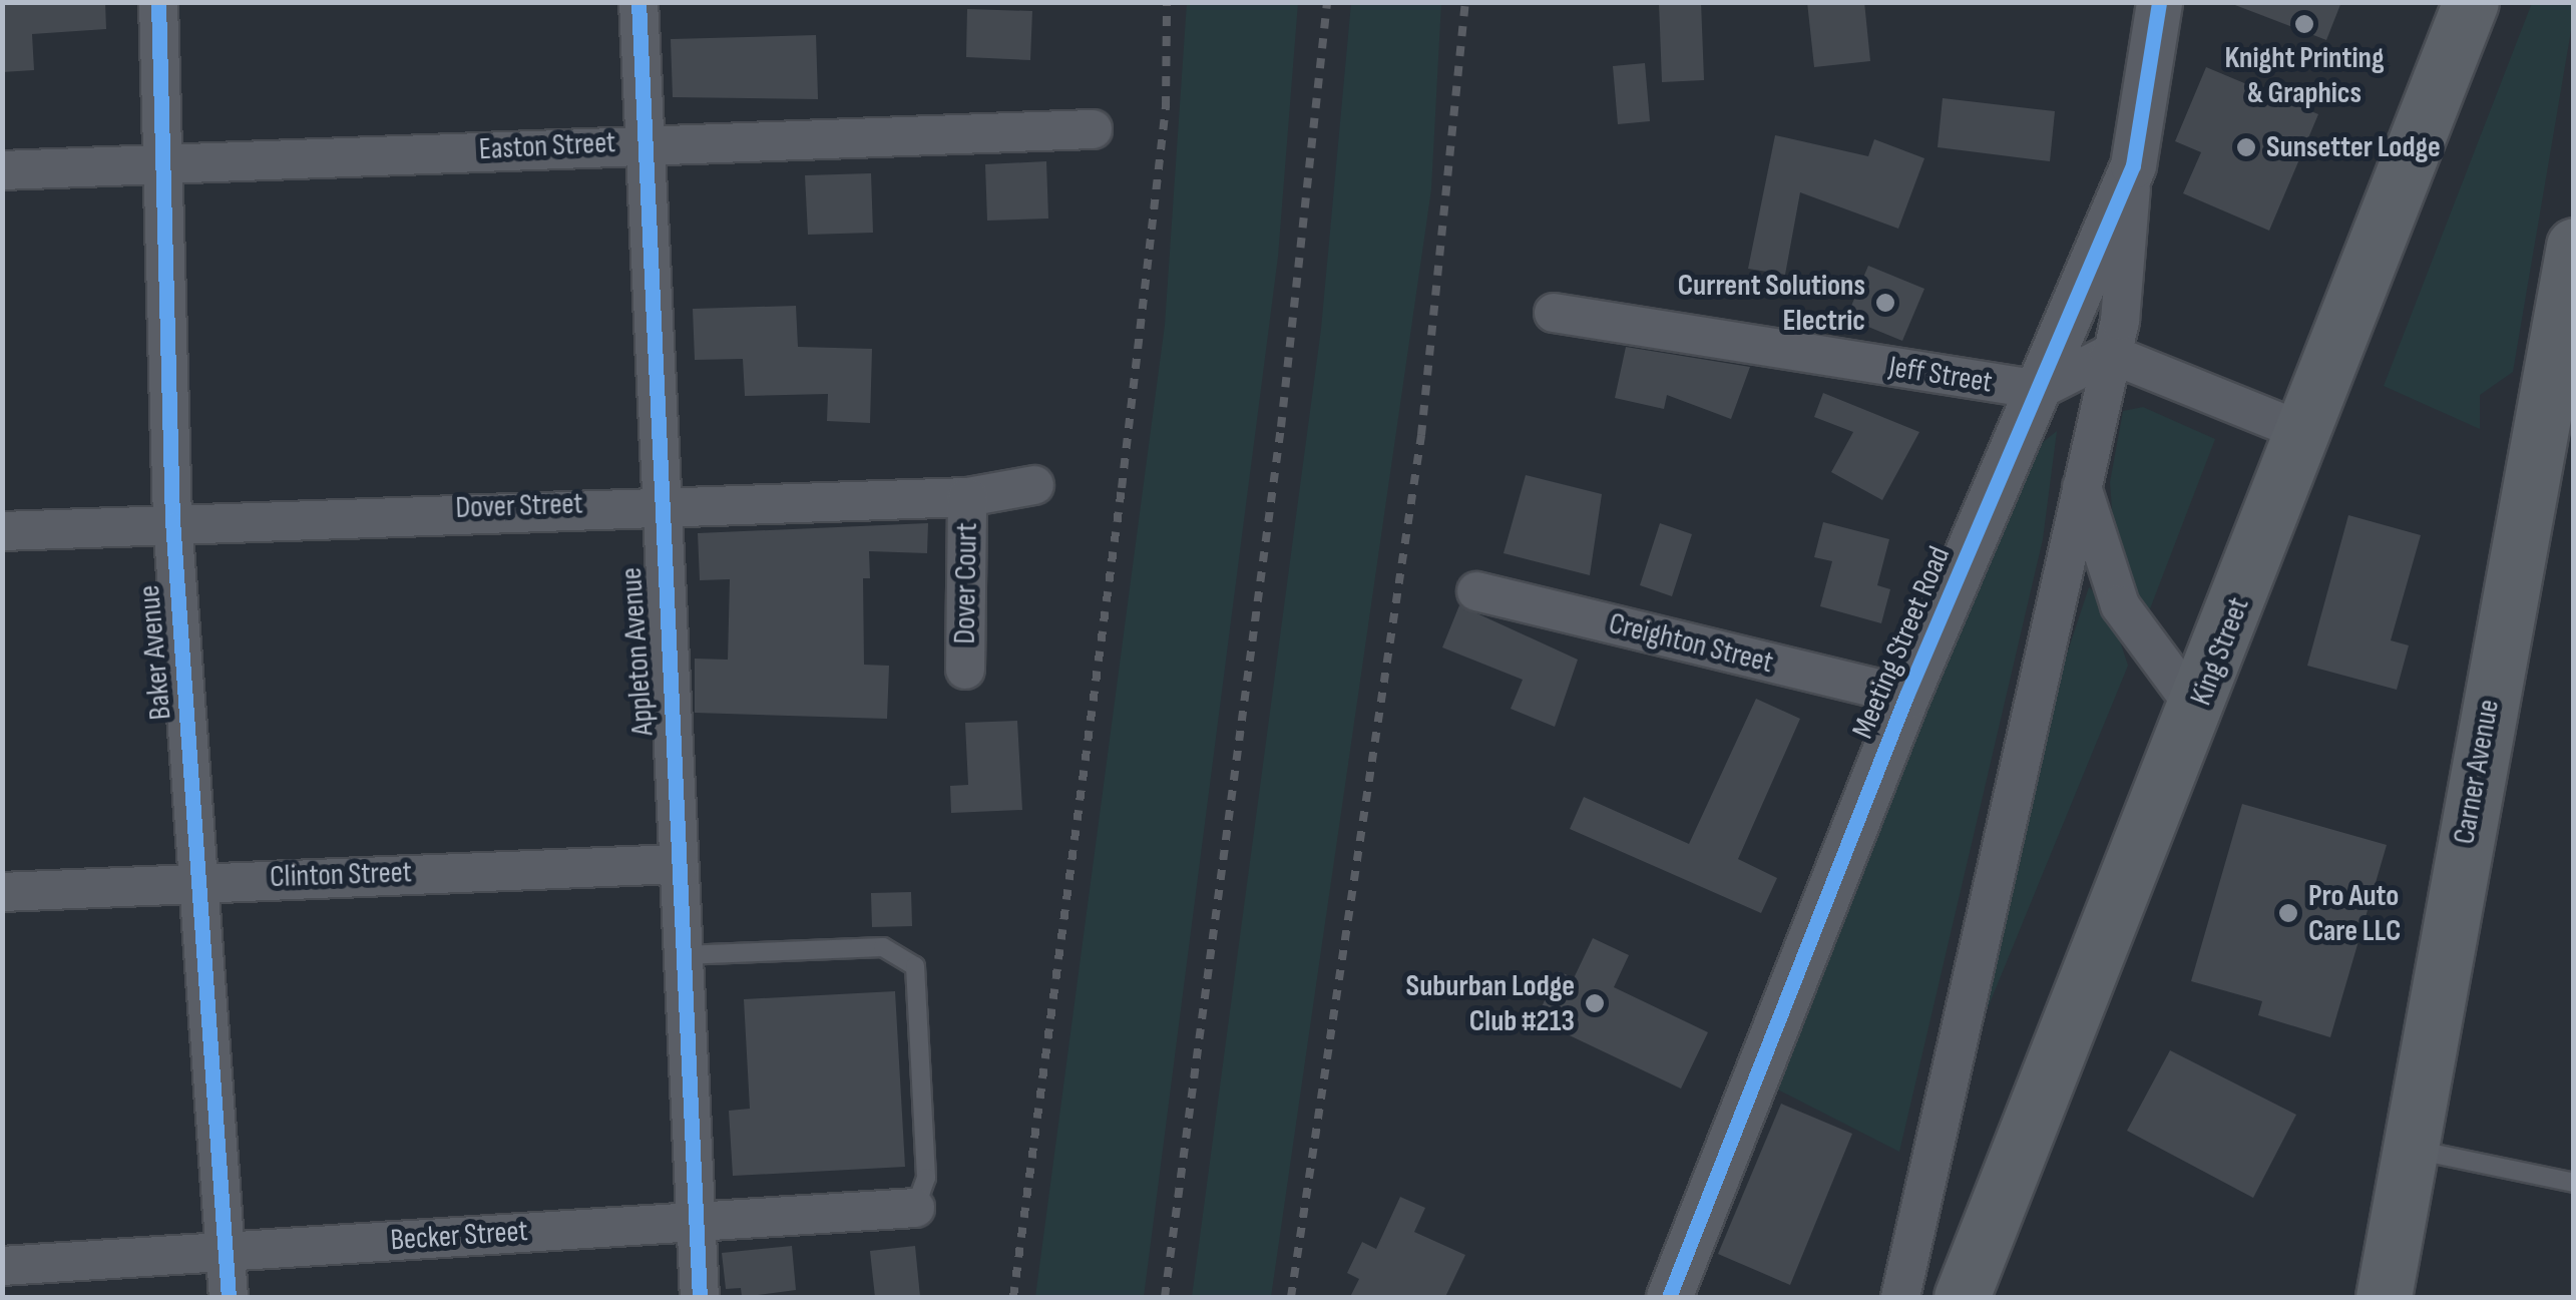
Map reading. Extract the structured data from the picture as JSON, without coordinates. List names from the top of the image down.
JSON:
{
  "streets": {
    "main road": ["King Street", "Carner Avenue"],
    "street": [
      "Easton Street",
      "Jeff Street",
      "Dover Street",
      "Dover Court",
      "Meeting Street Road",
      "Creighton Street",
      "Appleton Avenue",
      "Baker Avenue",
      "Clinton Street",
      "Becker Street"
    ]
  },
  "crossings": [
    ["Easton Street", "Appleton Avenue"],
    ["Easton Street", "Baker Avenue"],
    ["Jeff Street", "Meeting Street Road"],
    ["Dover Street", "Dover Court"],
    ["Dover Street", "Appleton Avenue"],
    ["Dover Street", "Baker Avenue"],
    ["Meeting Street Road", "Creighton Street"],
    ["Appleton Avenue", "Clinton Street"],
    ["Appleton Avenue", "Becker Street"],
    ["Baker Avenue", "Clinton Street"],
    ["Baker Avenue", "Becker Street"]
  ],
  "places": [
    "Knight Printing & Graphics",
    "Sunsetter Lodge",
    "Current Solutions Electric",
    "Pro Auto Care LLC",
    "Suburban Lodge Club #213"
  ]
}
